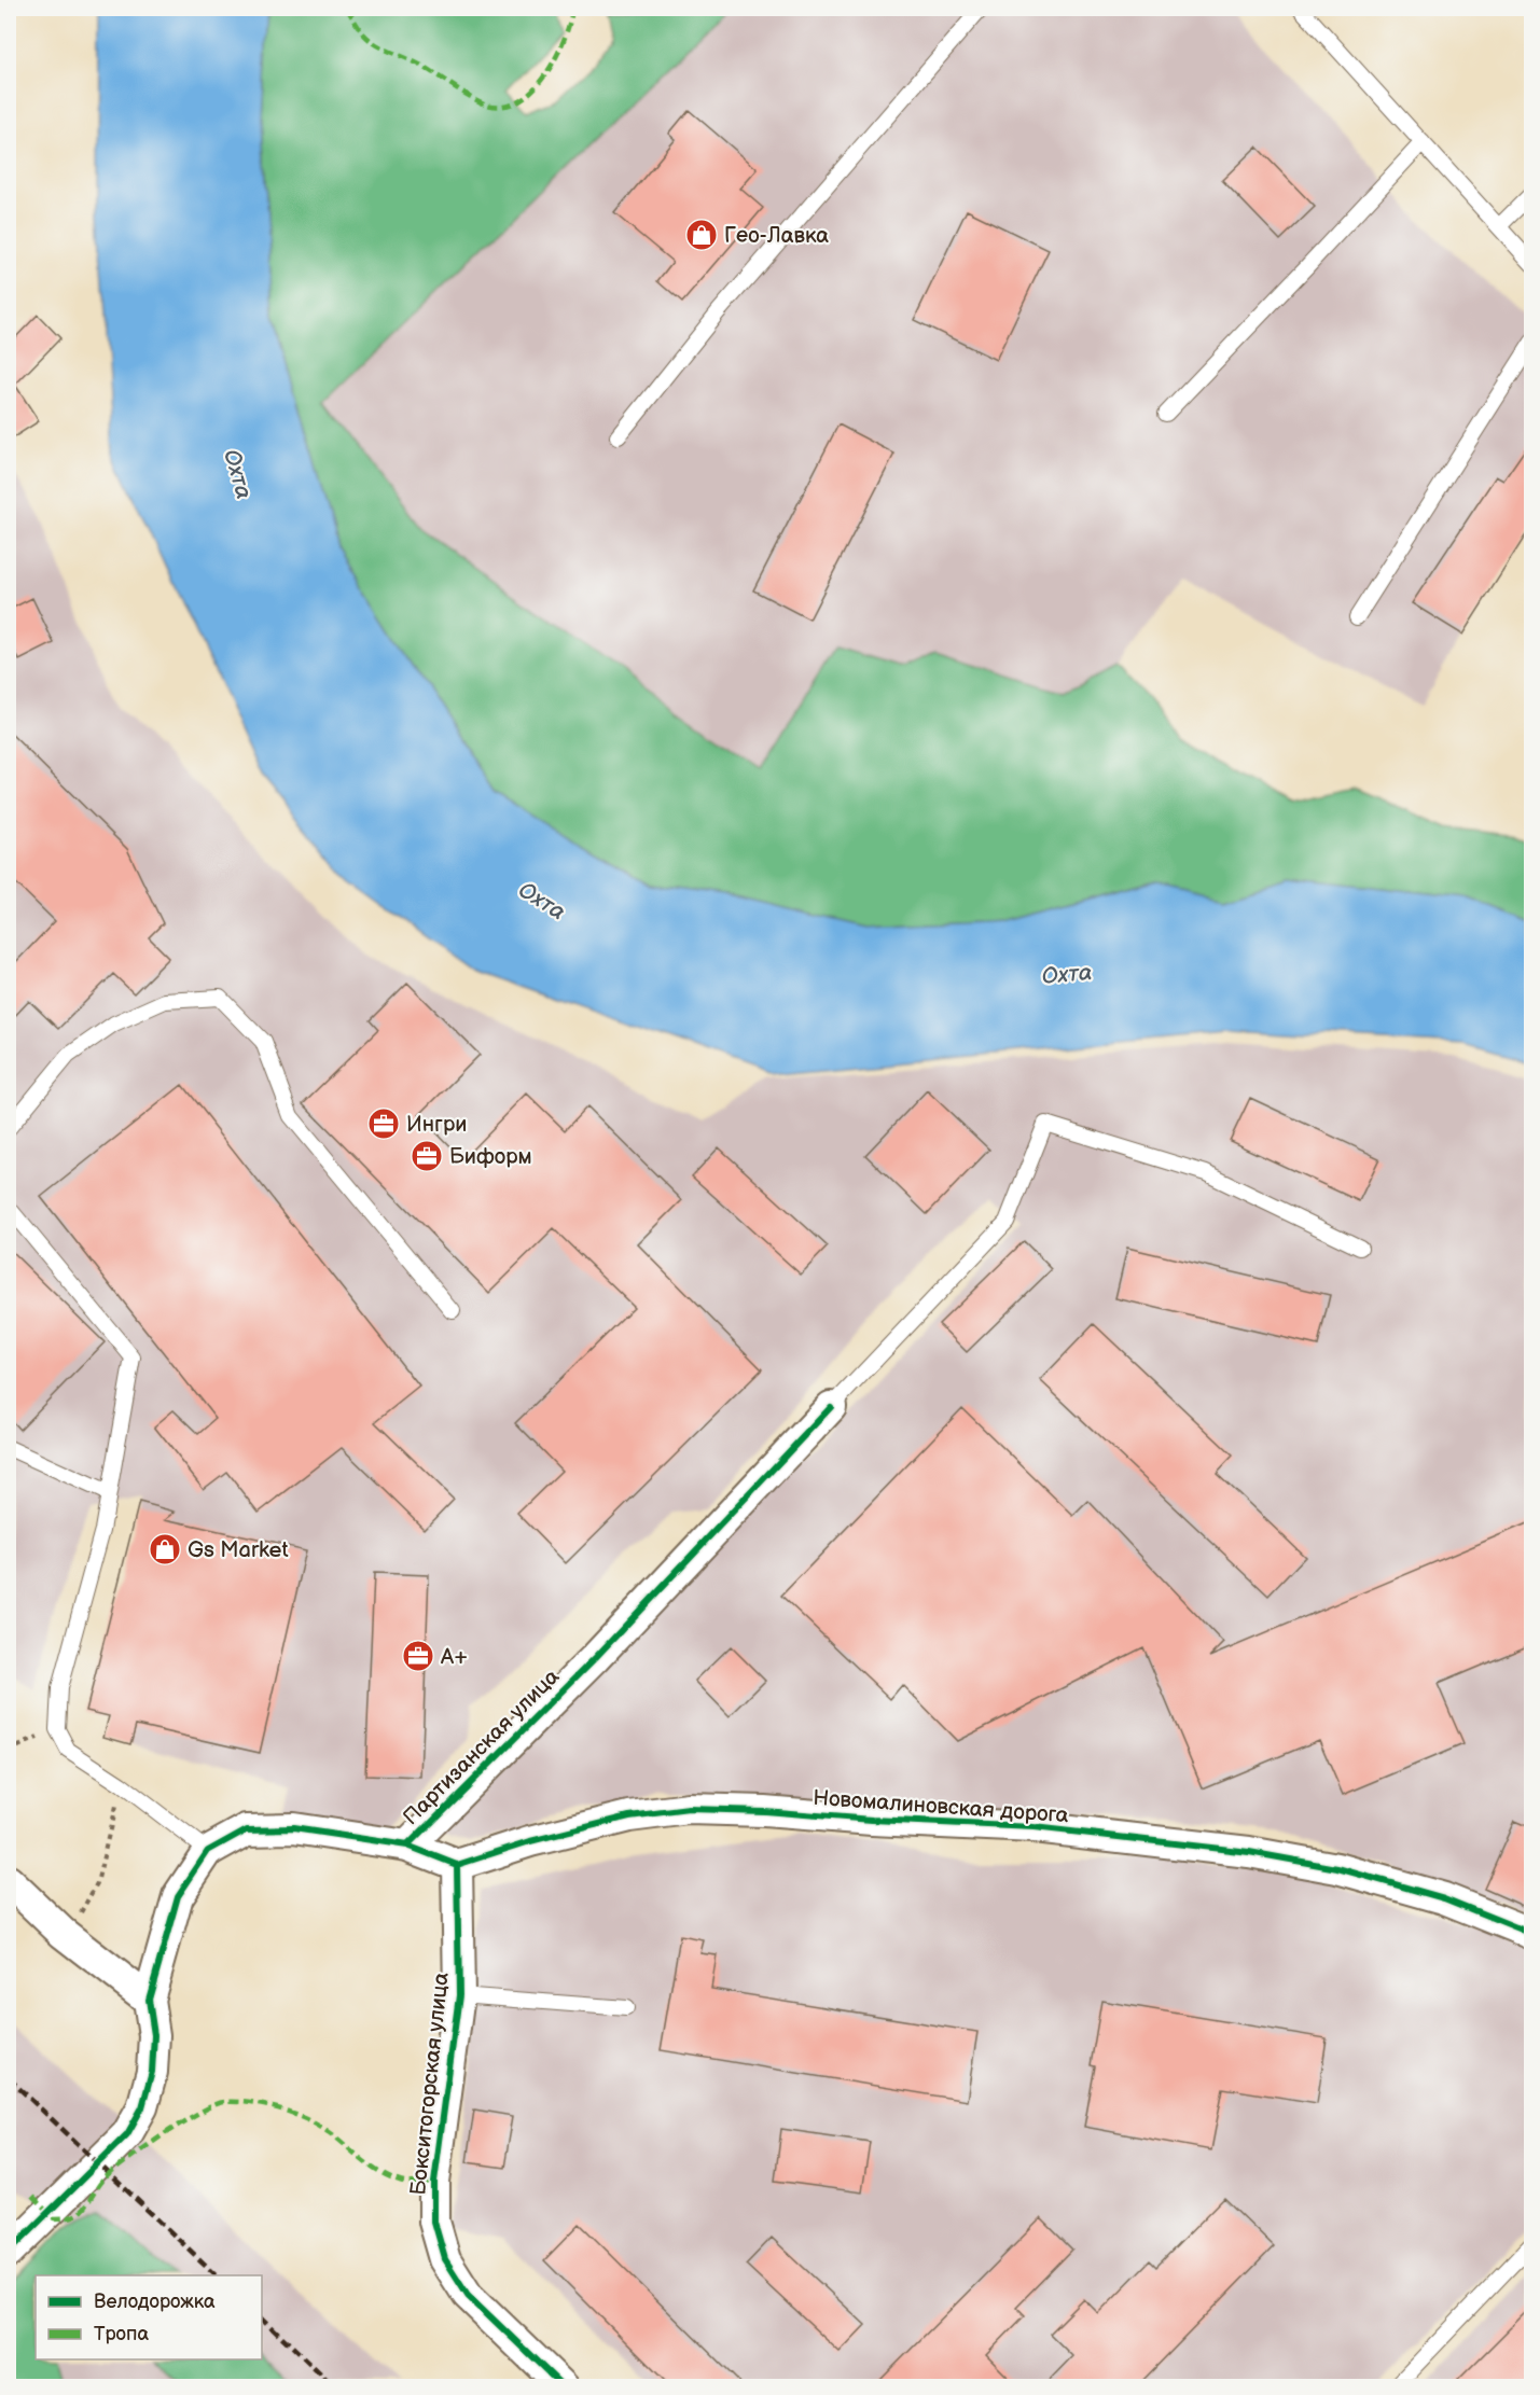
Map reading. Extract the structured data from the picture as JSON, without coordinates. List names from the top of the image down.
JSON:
{
  "streets": {
    "street": ["Партизанская улица", "Новомалиновская дорога", "Бокситогорская улица"]
  },
  "crossings": [
    ["Новомалиновская дорога", "Бокситогорская улица"]
  ],
  "water": ["Охта"],
  "places": {
    "shop": ["Гео-Лавка", "Gs Market"],
    "office": ["Ингри", "Биформ", "А+"]
  },
  "legend": ["Велодорожка", "Тропа"]
}
